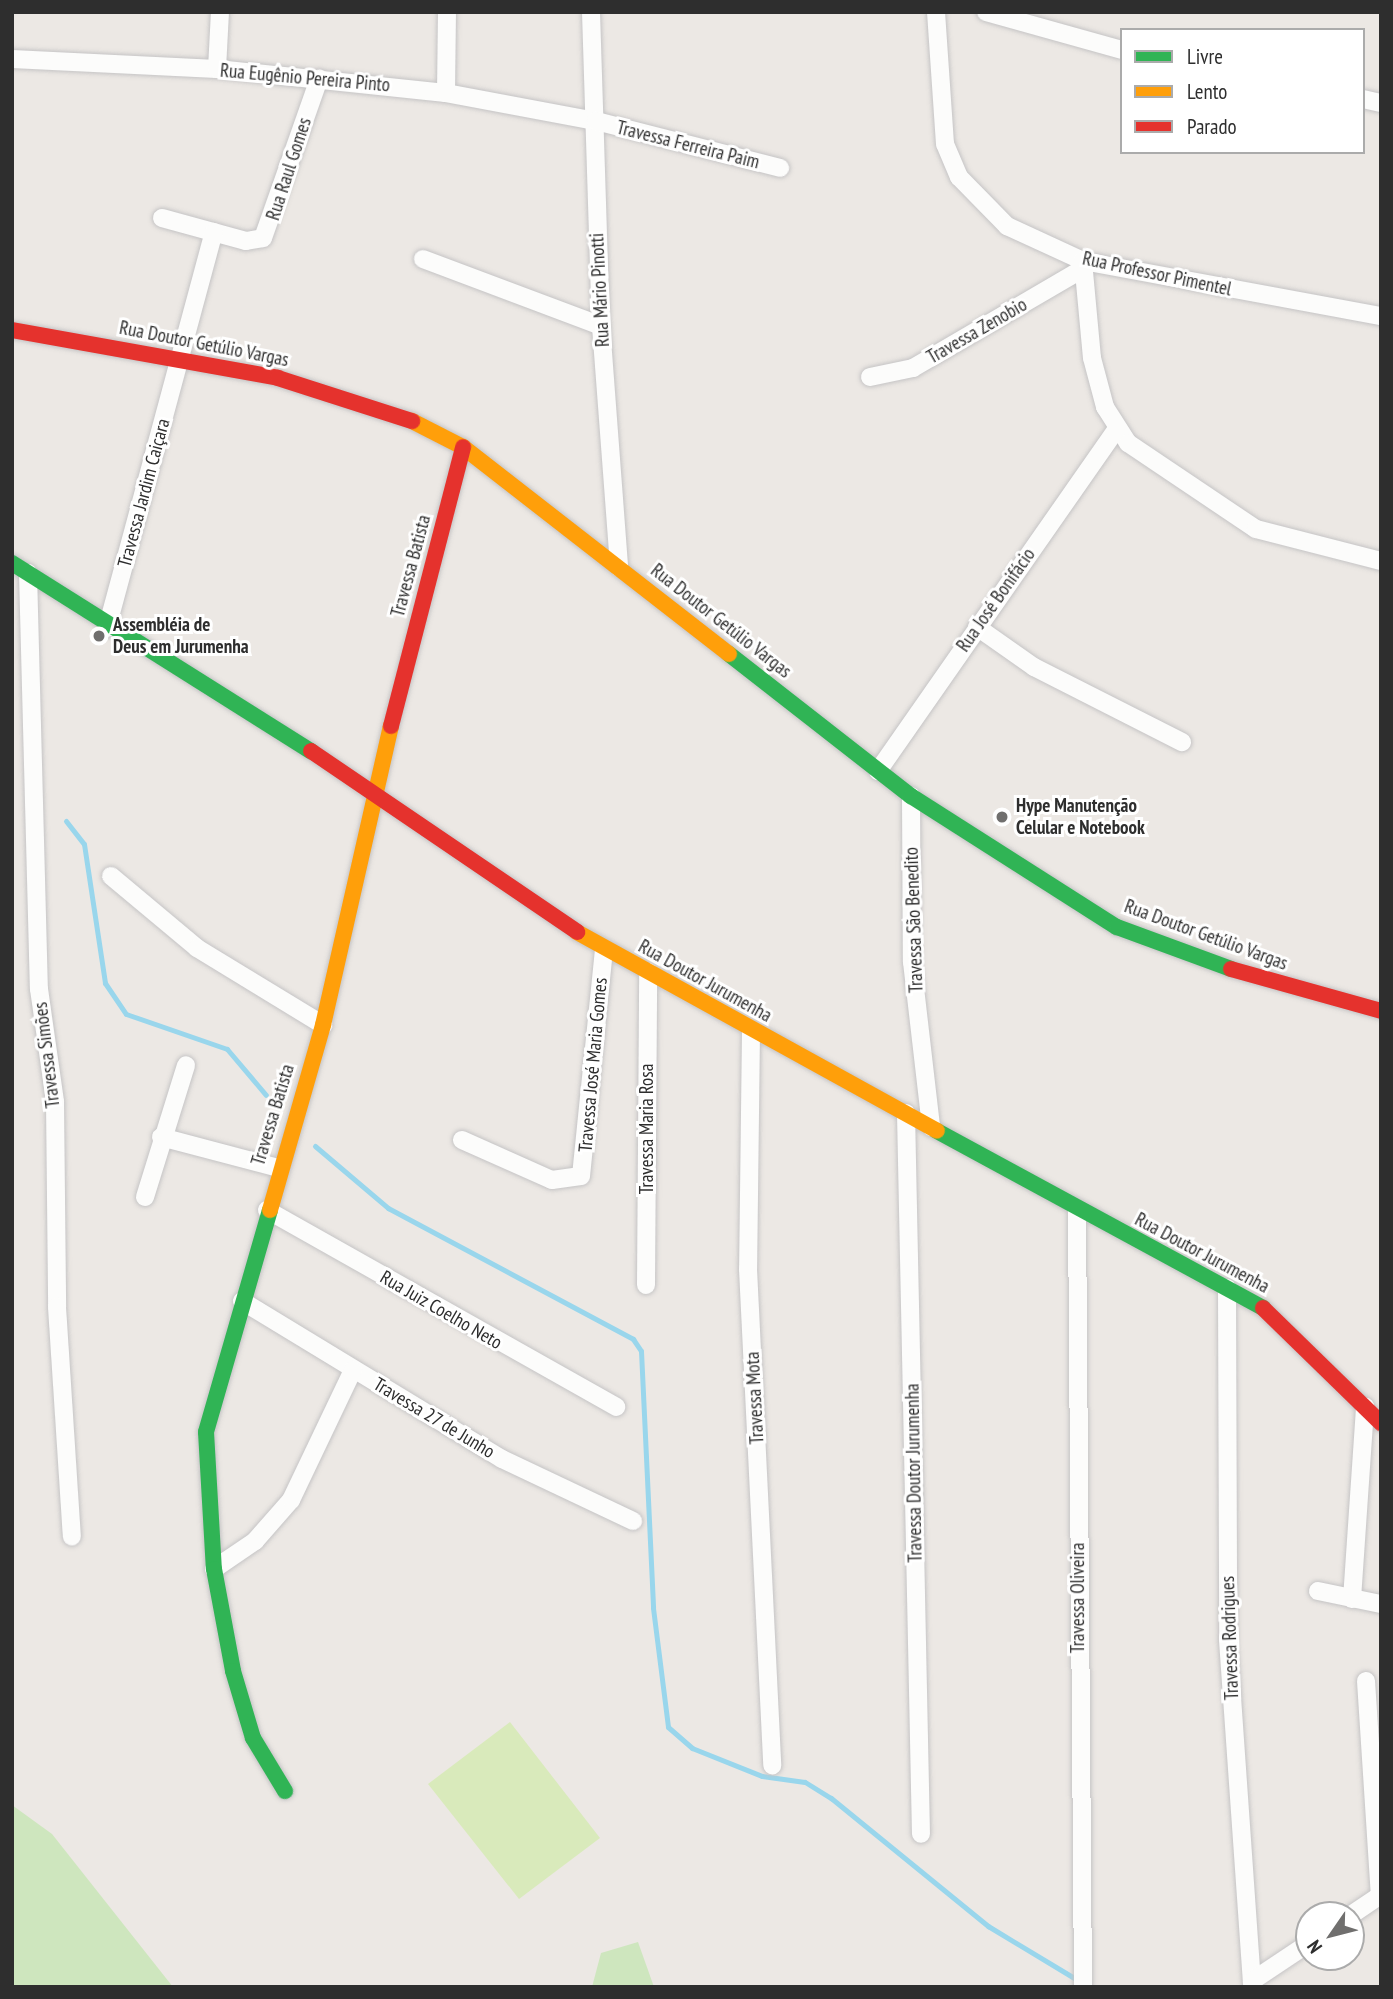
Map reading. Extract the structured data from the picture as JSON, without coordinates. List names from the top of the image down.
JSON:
{
  "streets": {
    "main road": ["Rua Doutor Getúlio Vargas", "Travessa Batista", "Rua Doutor Jurumenha"],
    "street": [
      "Rua Eugênio Pereira Pinto",
      "Travessa Ferreira Paim",
      "Rua Raul Gomes",
      "Rua Professor Pimentel",
      "Rua Mário Pinotti",
      "Travessa Zenobio",
      "Travessa Jardim Caiçara",
      "Rua José Bonifácio",
      "Travessa São Benedito",
      "Travessa Simões",
      "Travessa José Maria Gomes",
      "Travessa Maria Rosa",
      "Rua Juiz Coelho Neto",
      "Travessa Mota",
      "Travessa 27 de Junho",
      "Travessa Doutor Jurumenha",
      "Travessa Oliveira",
      "Travessa Rodrigues"
    ]
  },
  "crossings": [
    ["Rua Eugênio Pereira Pinto", "Travessa Ferreira Paim"],
    ["Rua Eugênio Pereira Pinto", "Rua Raul Gomes"],
    ["Rua Eugênio Pereira Pinto", "Rua Mário Pinotti"],
    ["Travessa Ferreira Paim", "Rua Mário Pinotti"],
    ["Rua Raul Gomes", "Travessa Jardim Caiçara"],
    ["Rua Professor Pimentel", "Travessa Zenobio"],
    ["Rua Mário Pinotti", "Rua Doutor Getúlio Vargas"],
    ["Rua Doutor Getúlio Vargas", "Travessa Jardim Caiçara"],
    ["Rua Doutor Getúlio Vargas", "Travessa Batista"],
    ["Rua Doutor Getúlio Vargas", "Rua José Bonifácio"],
    ["Rua Doutor Getúlio Vargas", "Travessa São Benedito"],
    ["Travessa Jardim Caiçara", "Rua Doutor Jurumenha"],
    ["Travessa Batista", "Rua Doutor Jurumenha"],
    ["Travessa Batista", "Rua Juiz Coelho Neto"],
    ["Travessa Batista", "Travessa 27 de Junho"],
    ["Travessa São Benedito", "Rua Doutor Jurumenha"],
    ["Rua Doutor Jurumenha", "Travessa Simões"],
    ["Rua Doutor Jurumenha", "Travessa José Maria Gomes"],
    ["Rua Doutor Jurumenha", "Travessa Maria Rosa"],
    ["Rua Doutor Jurumenha", "Travessa Mota"],
    ["Rua Doutor Jurumenha", "Travessa Doutor Jurumenha"],
    ["Rua Doutor Jurumenha", "Travessa Oliveira"],
    ["Rua Doutor Jurumenha", "Travessa Rodrigues"]
  ],
  "places": ["Assembléia de Deus em Jurumenha", "Hype Manutenção Celular e Notebook"],
  "legend": ["Livre", "Lento", "Parado"],
  "north": "bottom left"
}
